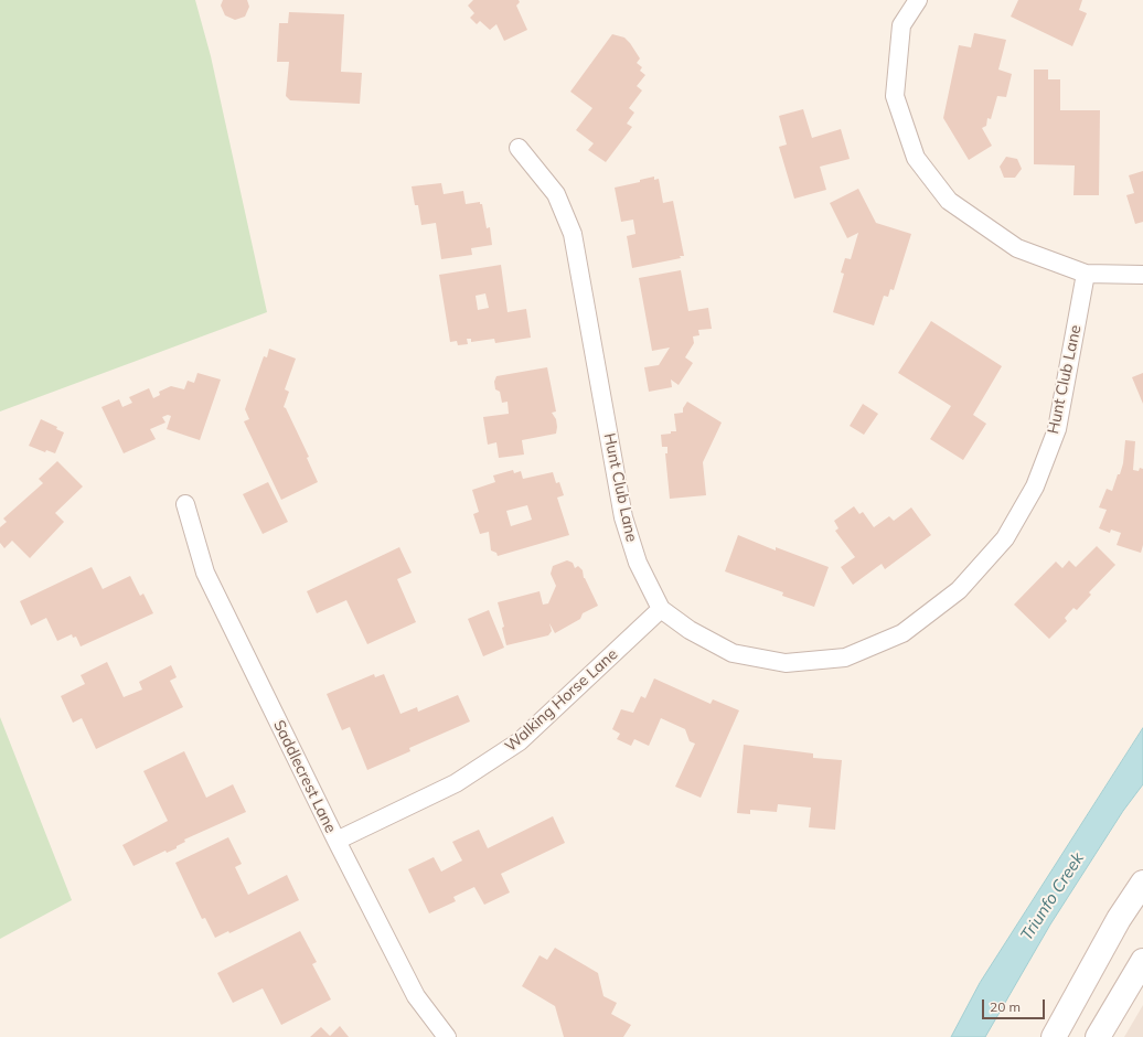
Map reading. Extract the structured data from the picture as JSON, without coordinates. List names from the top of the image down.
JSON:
{
  "streets": {
    "street": ["Hunt Club Lane", "Walking Horse Lane", "Saddlecrest Lane"]
  },
  "crossings": [
    ["Hunt Club Lane", "Walking Horse Lane"],
    ["Walking Horse Lane", "Saddlecrest Lane"]
  ],
  "water": ["Triunfo Creek"],
  "scale_bar": "20 m"
}
